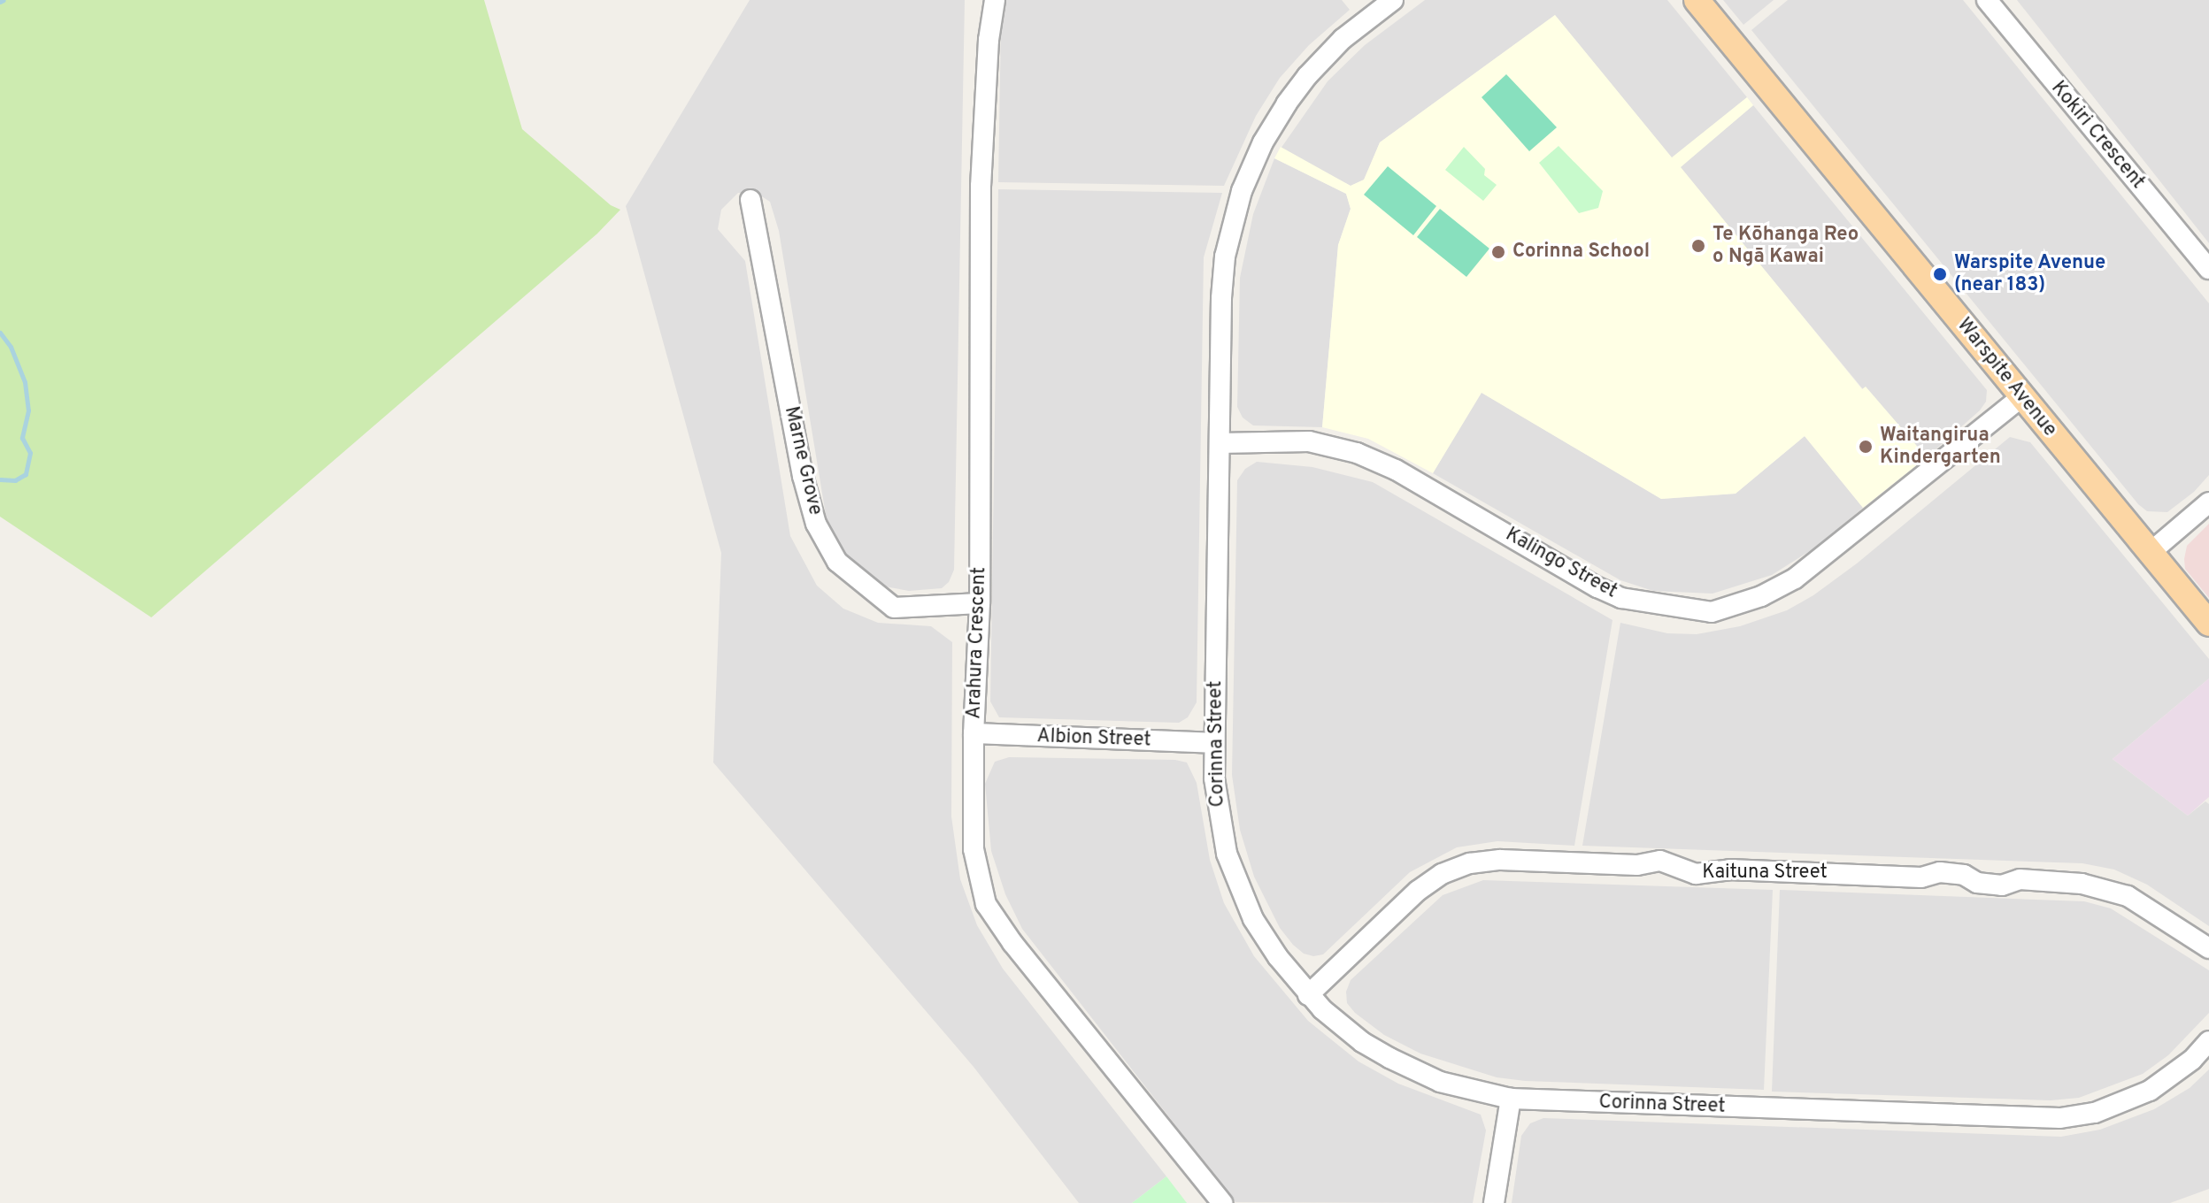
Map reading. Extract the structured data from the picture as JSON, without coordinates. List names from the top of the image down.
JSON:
{
  "streets": {
    "main road": ["Warspite Avenue"],
    "street": [
      "Kokiri Crescent",
      "Marne Grove",
      "Kalingo Street",
      "Arahura Crescent",
      "Albion Street",
      "Corinna Street",
      "Kaituna Street"
    ]
  },
  "crossings": [
    ["Warspite Avenue", "Kalingo Street"],
    ["Marne Grove", "Arahura Crescent"],
    ["Kalingo Street", "Corinna Street"],
    ["Arahura Crescent", "Albion Street"],
    ["Albion Street", "Corinna Street"],
    ["Corinna Street", "Kaituna Street"]
  ],
  "places": [
    "Te Kōhanga Reo o Ngā Kawai",
    "Corinna School",
    "Warspite Avenue (near 183)",
    "Waitangirua Kindergarten"
  ]
}
